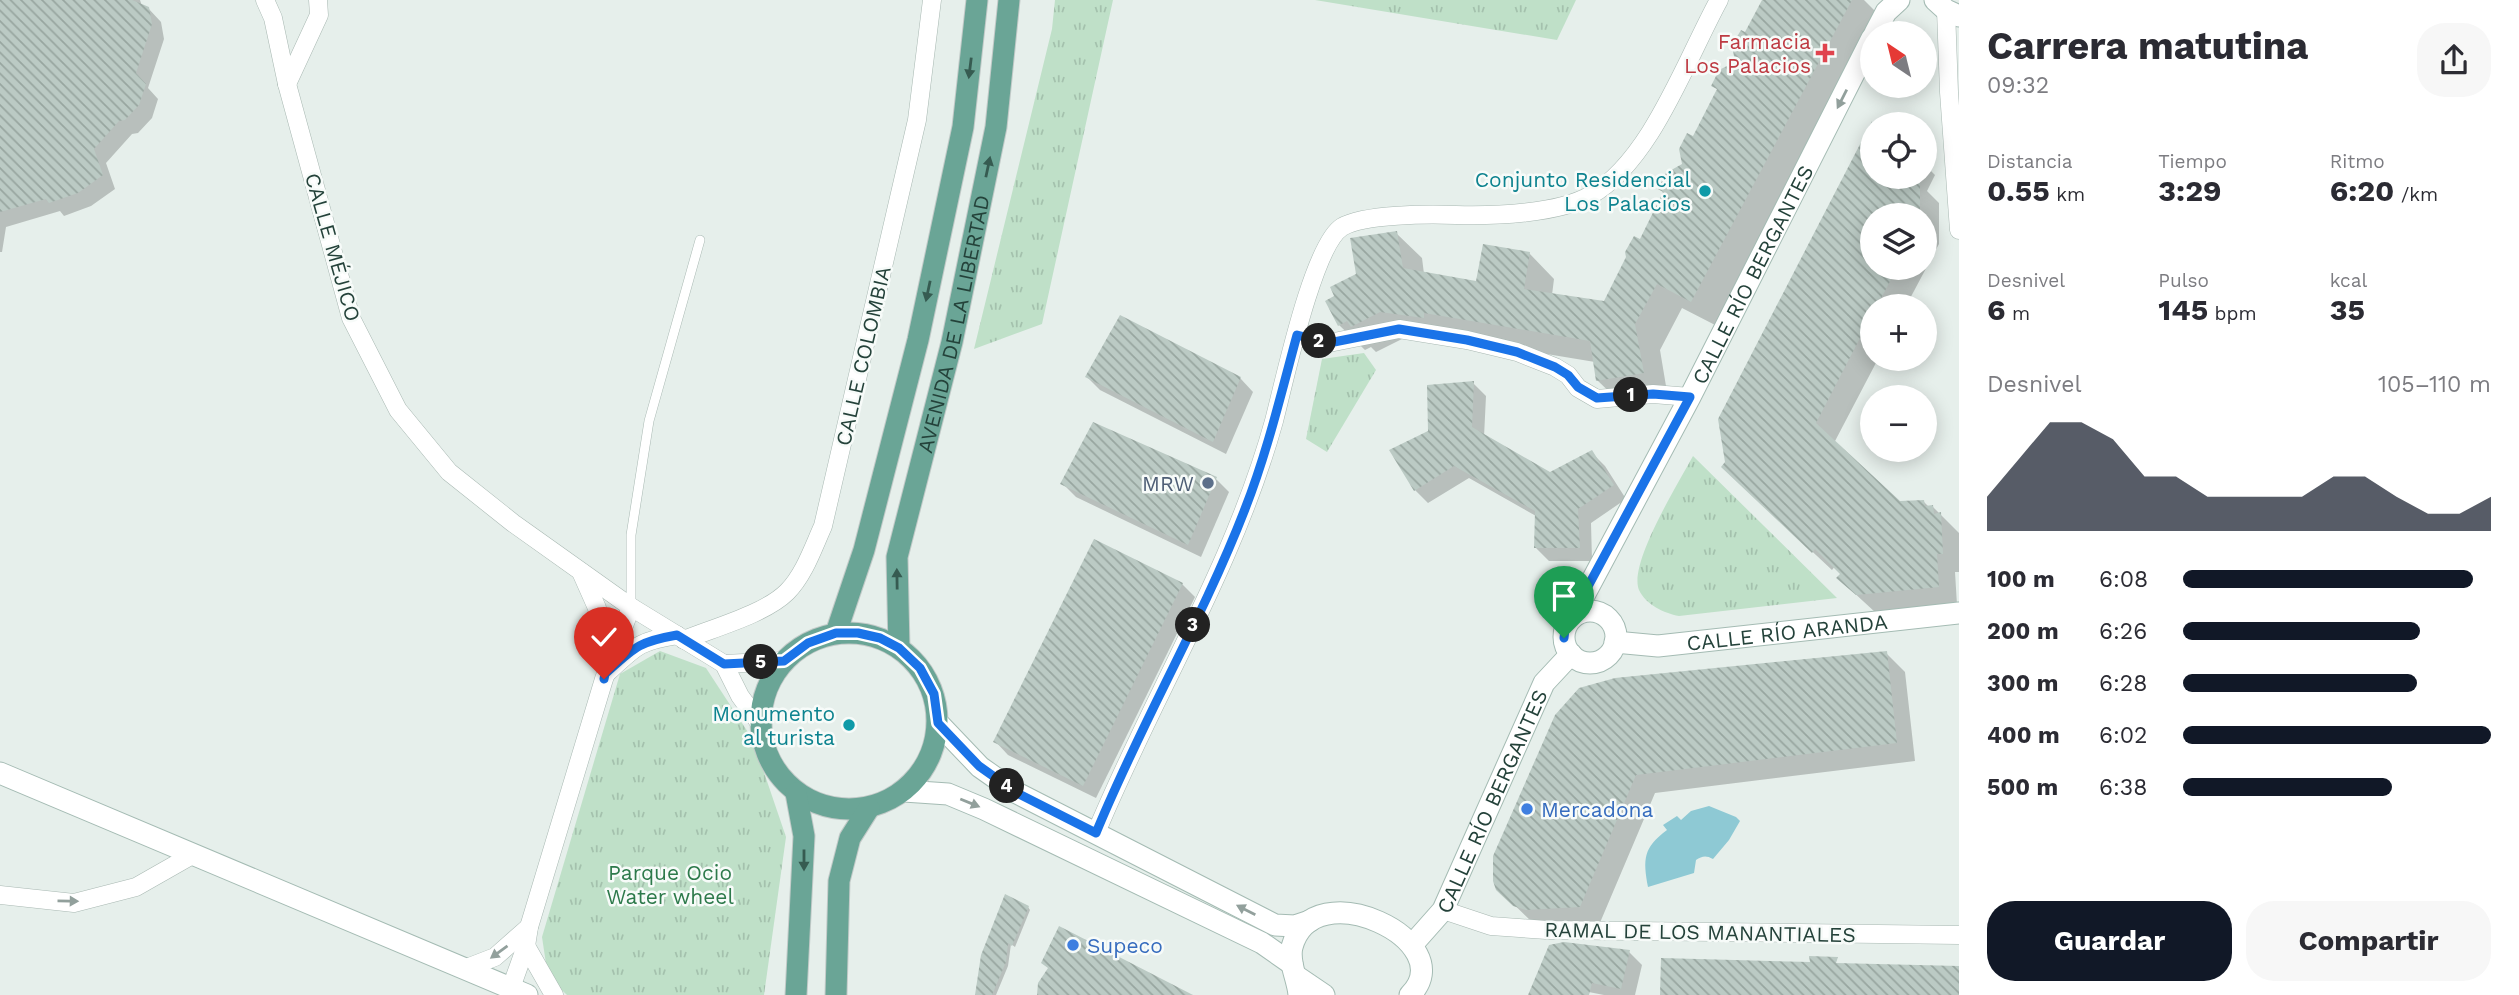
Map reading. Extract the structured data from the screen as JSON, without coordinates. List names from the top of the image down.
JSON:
{
  "streets": {
    "main road": ["CALLE RÍO BERGANTES", "AVENIDA DE LA LIBERTAD", "CALLE RÍO ARANDA"],
    "street": ["CALLE MÉJICO", "CALLE COLOMBIA", "RAMAL DE LOS MANANTIALES"]
  },
  "crossings": [
    ["CALLE MÉJICO", "CALLE COLOMBIA"],
    ["CALLE RÍO BERGANTES", "CALLE RÍO ARANDA"],
    ["CALLE RÍO BERGANTES", "RAMAL DE LOS MANANTIALES"]
  ],
  "one_way": ["CALLE RÍO BERGANTES"],
  "parks": ["Parque Ocio Water wheel"],
  "places": {
    "health": ["Farmacia Los Palacios"],
    "other": [
      "Conjunto Residencial Los Palacios",
      "MRW",
      "Monumento al turista",
      "Mercadona",
      "Supeco"
    ]
  },
  "north": "top left",
  "page": {
    "heading": ["Carrera matutina", "09:32"],
    "map_buttons": ["+", "−"],
    "stats": [
      ["Distancia", "0.55 km"],
      ["Tiempo", "3:29"],
      ["Ritmo", "6:20 /km"],
      ["Desnivel", "6 m"],
      ["Pulso", "145 bpm"],
      ["kcal", "35"]
    ],
    "pins": [
      "2",
      "1",
      "3",
      "5",
      "4"
    ],
    "chart": ["Desnivel", "105–110 m"],
    "list": [
      {
        "name": "100 m",
        "note": "6:08"
      },
      {
        "name": "200 m",
        "note": "6:26"
      },
      {
        "name": "300 m",
        "note": "6:28"
      },
      {
        "name": "400 m",
        "note": "6:02"
      },
      {
        "name": "500 m",
        "note": "6:38"
      }
    ],
    "buttons": ["Guardar", "Compartir"]
  }
}
